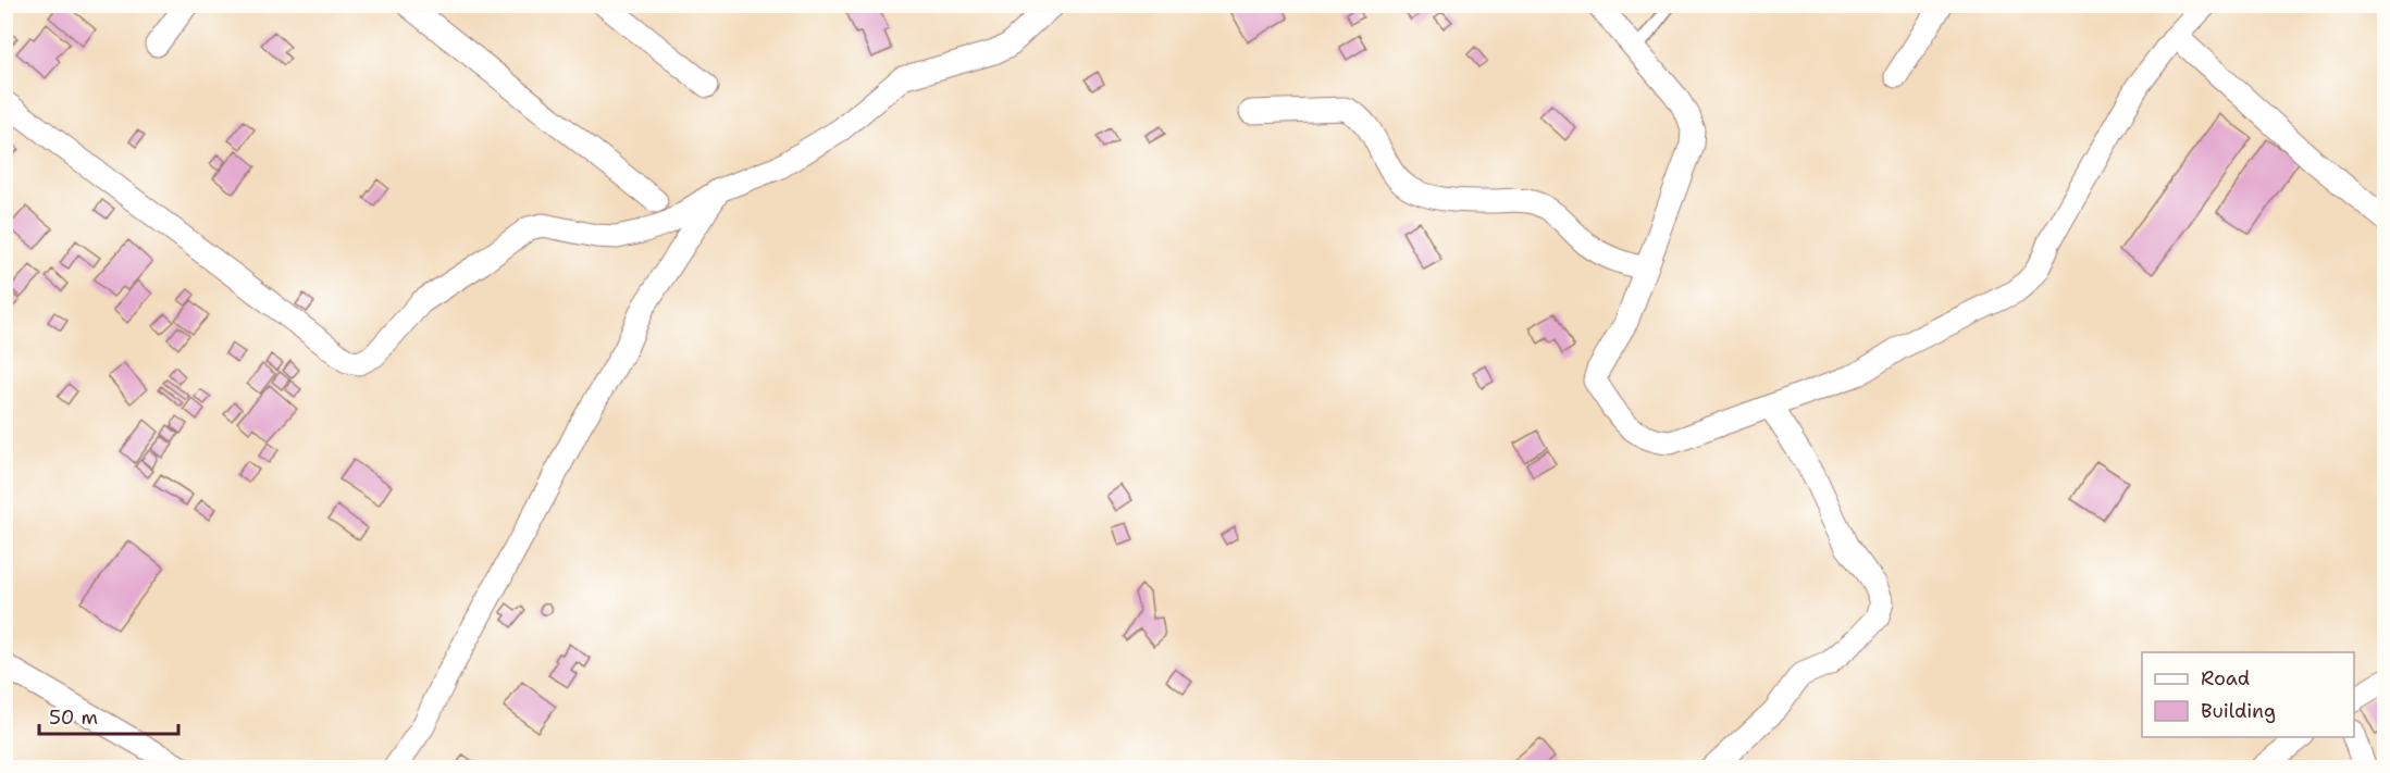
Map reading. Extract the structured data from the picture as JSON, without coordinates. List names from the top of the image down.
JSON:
{
  "legend": ["Road", "Building"],
  "scale_bar": "50 m"
}
